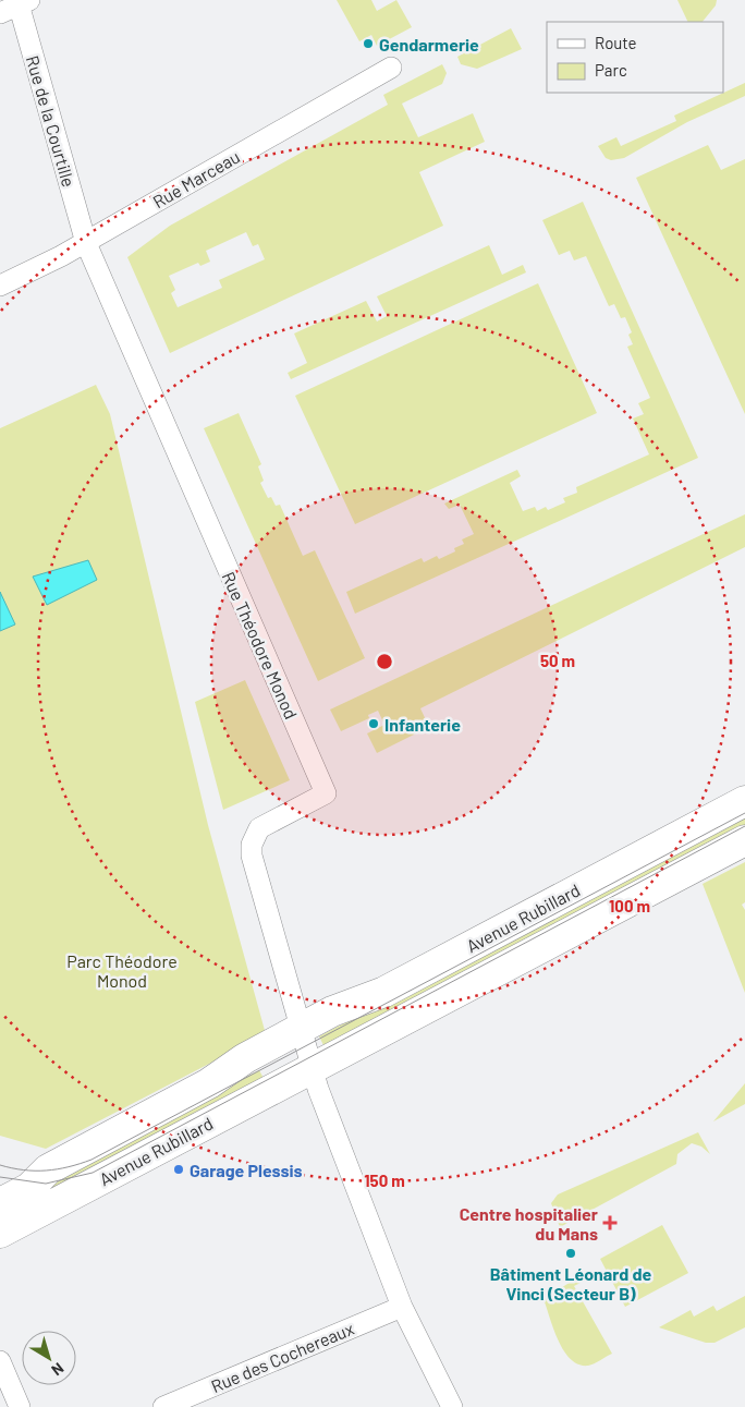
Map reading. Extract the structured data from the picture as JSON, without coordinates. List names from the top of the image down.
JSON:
{
  "streets": {
    "main road": ["Avenue Rubillard"],
    "street": [
      "Rue de la Courtille",
      "Rue Marceau",
      "Rue Théodore Monod",
      "Rue des Cochereaux"
    ]
  },
  "crossings": [
    ["Rue de la Courtille", "Rue Marceau"],
    ["Rue de la Courtille", "Rue Théodore Monod"],
    ["Rue Marceau", "Rue Théodore Monod"],
    ["Rue Théodore Monod", "Avenue Rubillard"]
  ],
  "parks": ["Parc Théodore Monod"],
  "places": {
    "other": [
      "Gendarmerie",
      "Infanterie",
      "Garage Plessis",
      "Bâtiment Léonard de Vinci (Secteur B)"
    ],
    "health": ["Centre hospitalier du Mans"]
  },
  "legend": ["Route", "Parc"],
  "north": "bottom right",
  "rings": ["50 m", "100 m", "150 m"]
}
